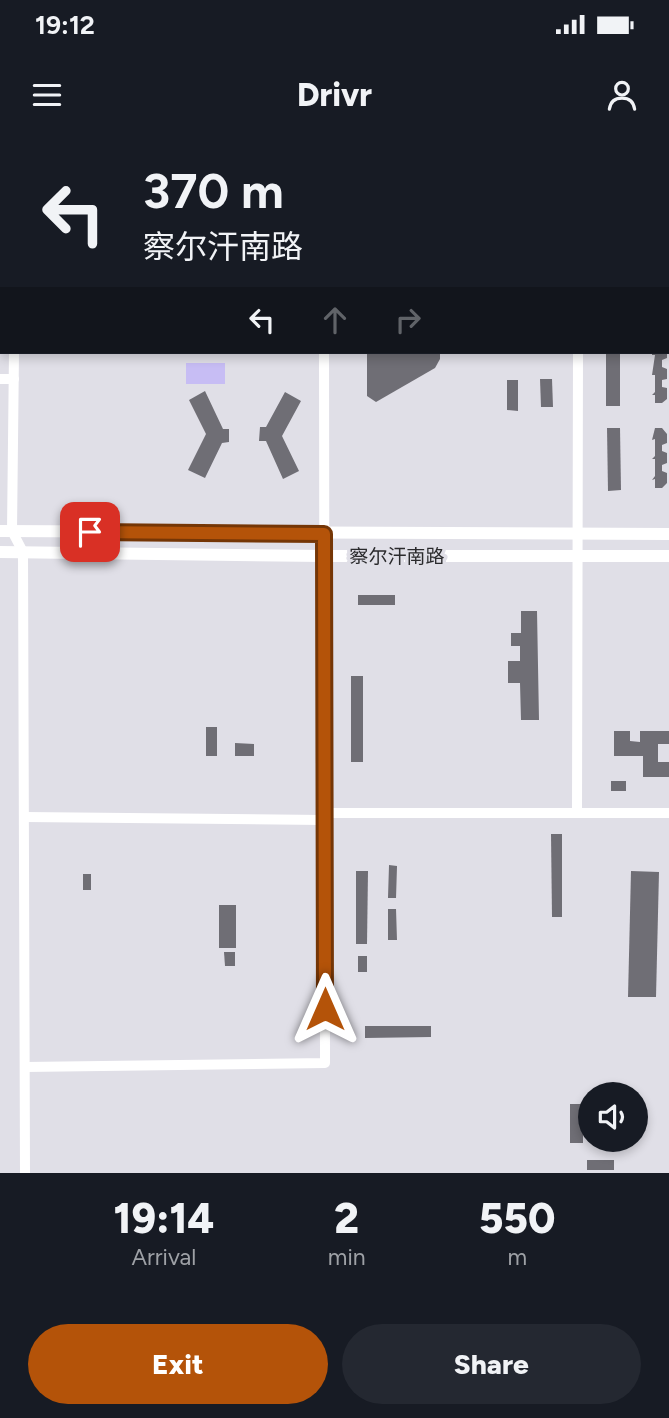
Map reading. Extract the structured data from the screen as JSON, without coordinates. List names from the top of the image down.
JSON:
{
  "streets": {
    "main road": ["察尔汗南路"]
  },
  "page": {
    "status": "19:12",
    "header": "Drivr",
    "turn": ["370 m", "察尔汗南路"],
    "eta": [
      "19:14",
      "Arrival",
      "2",
      "min",
      "550",
      "m"
    ],
    "buttons": ["Exit", "Share"]
  }
}
